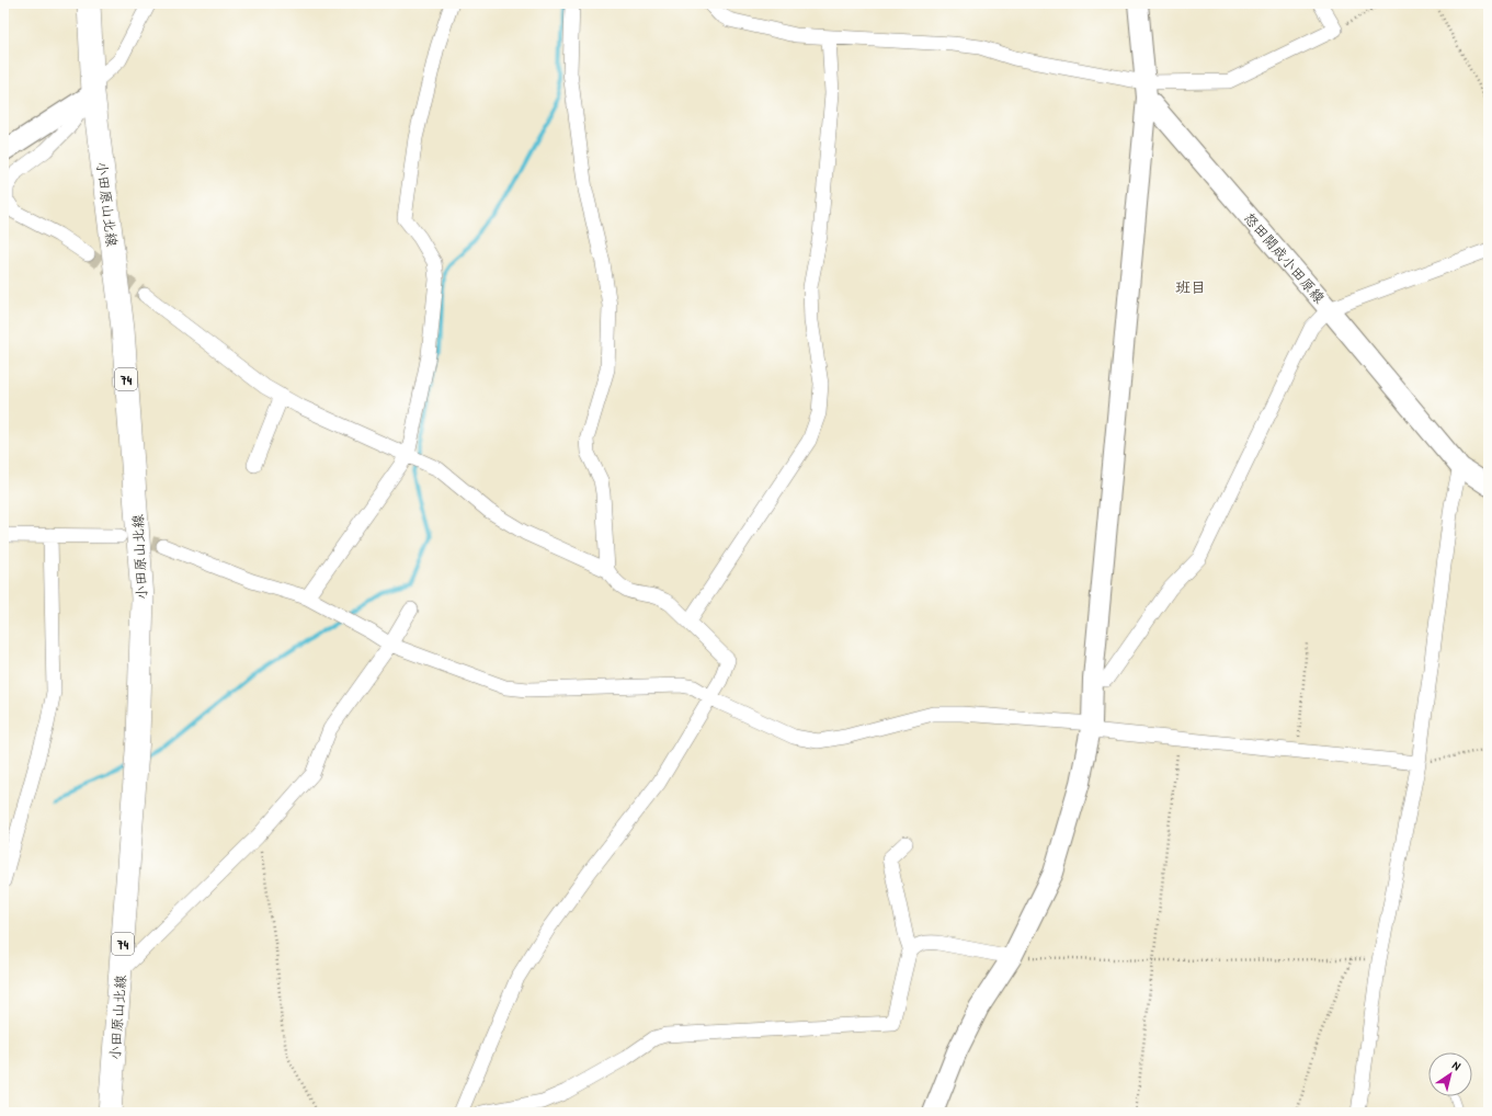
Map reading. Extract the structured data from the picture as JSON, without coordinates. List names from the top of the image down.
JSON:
{
  "streets": {
    "main road": ["小田原山北線", "74"],
    "street": ["怒田開成小田原線"]
  },
  "districts": ["班目"],
  "north": "top right"
}
